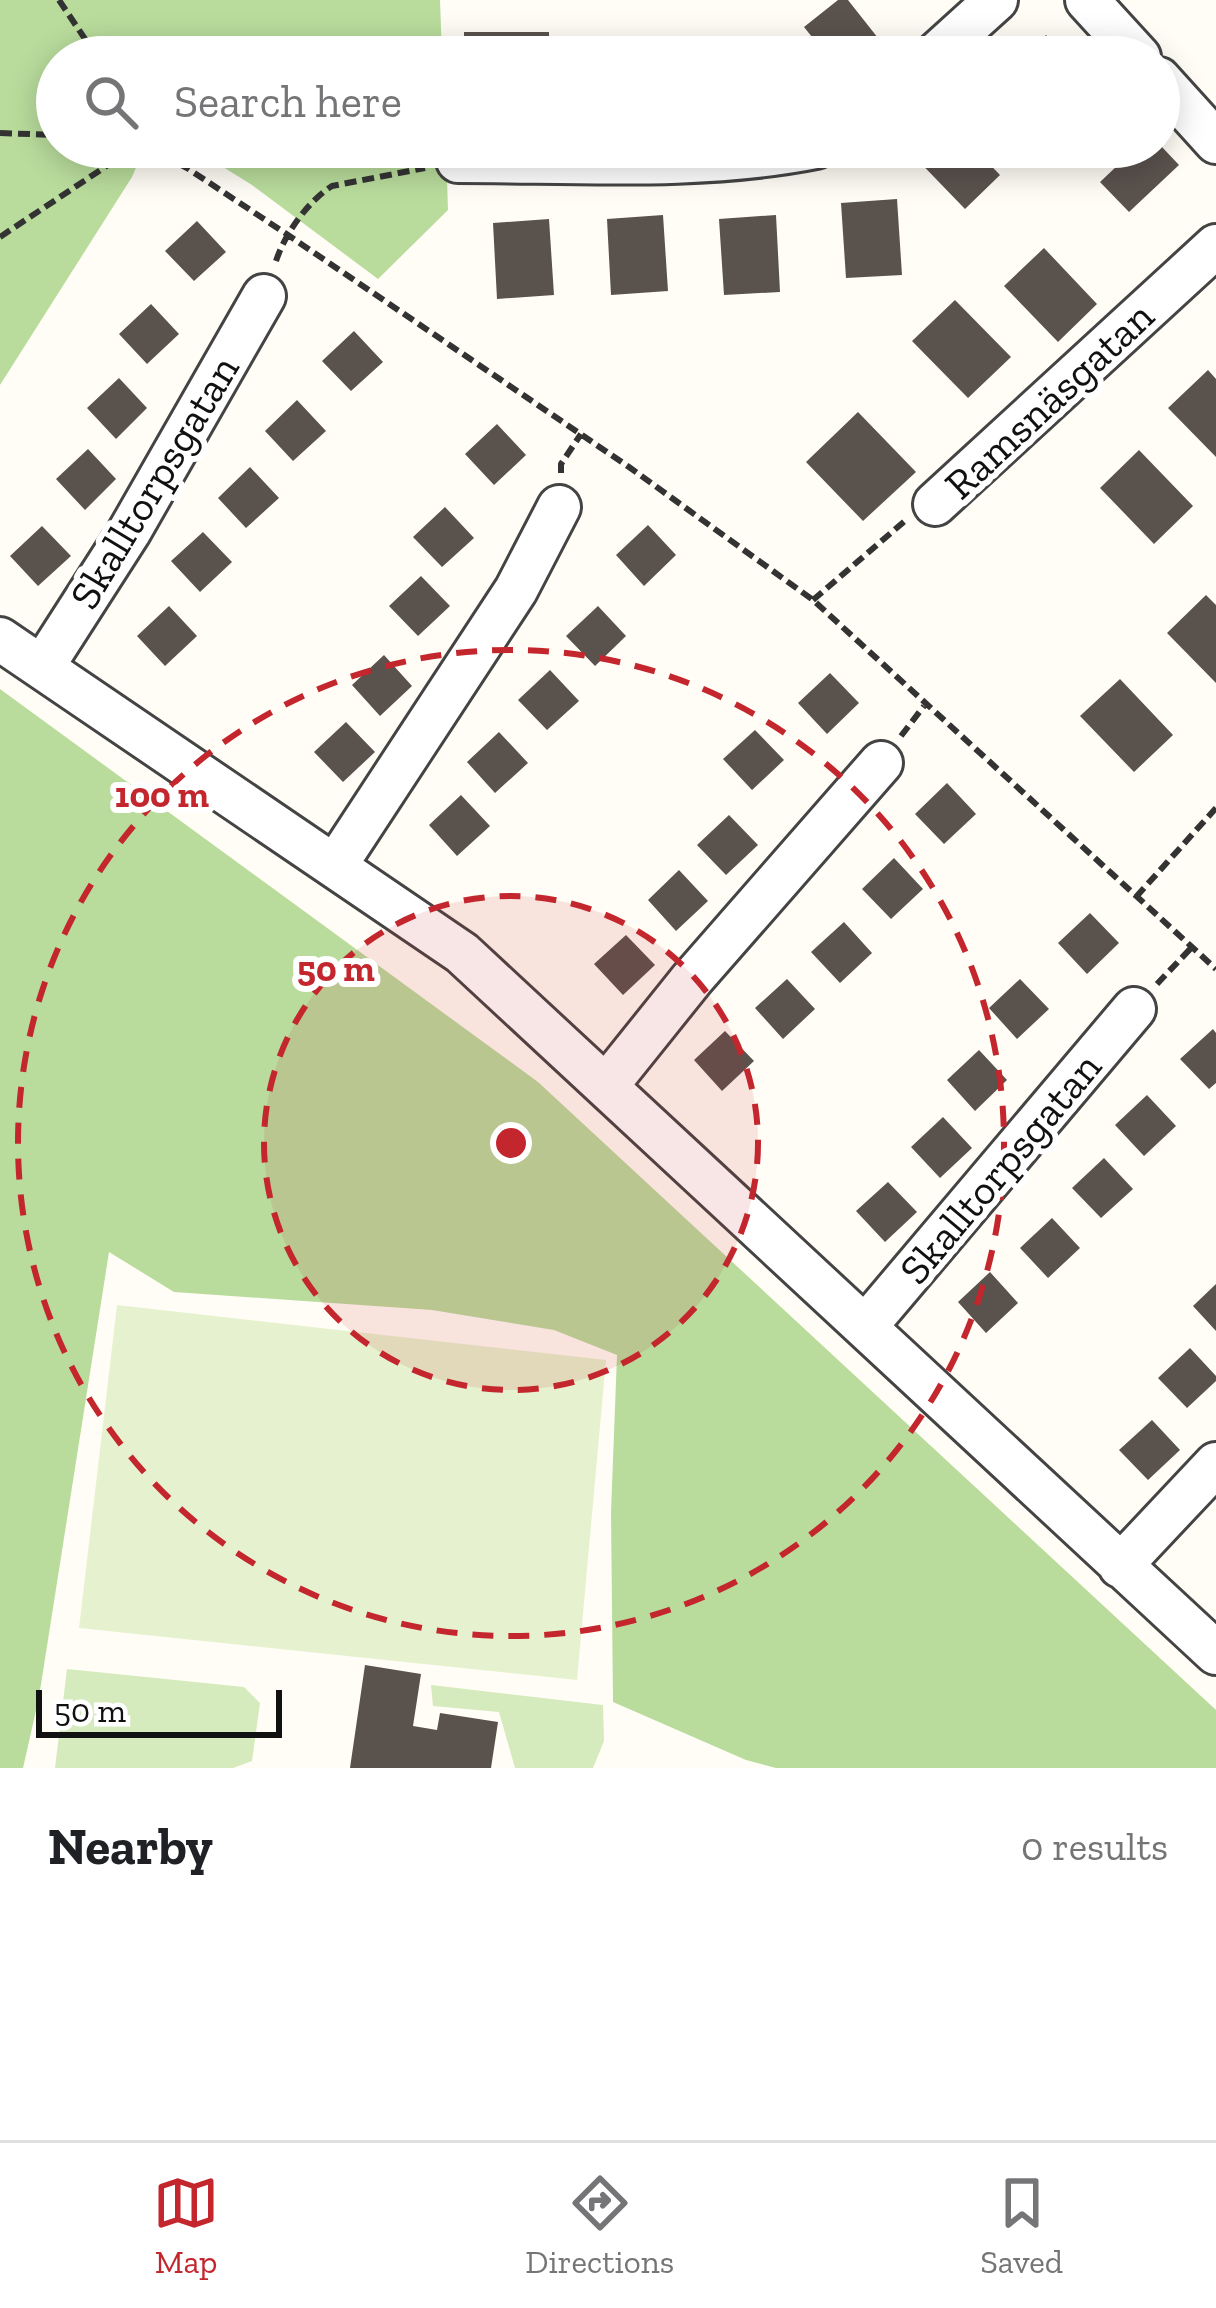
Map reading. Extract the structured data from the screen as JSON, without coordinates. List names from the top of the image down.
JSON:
{
  "streets": {
    "street": ["Ramsnäsgatan", "Skalltorpsgatan"]
  },
  "scale_bar": "50 m",
  "page": {
    "search": "Search here",
    "scale": "50 m",
    "heading": ["Nearby", "0 results"],
    "nav": ["Map", "Directions", "Saved"]
  },
  "rings": ["100 m", "50 m"]
}
